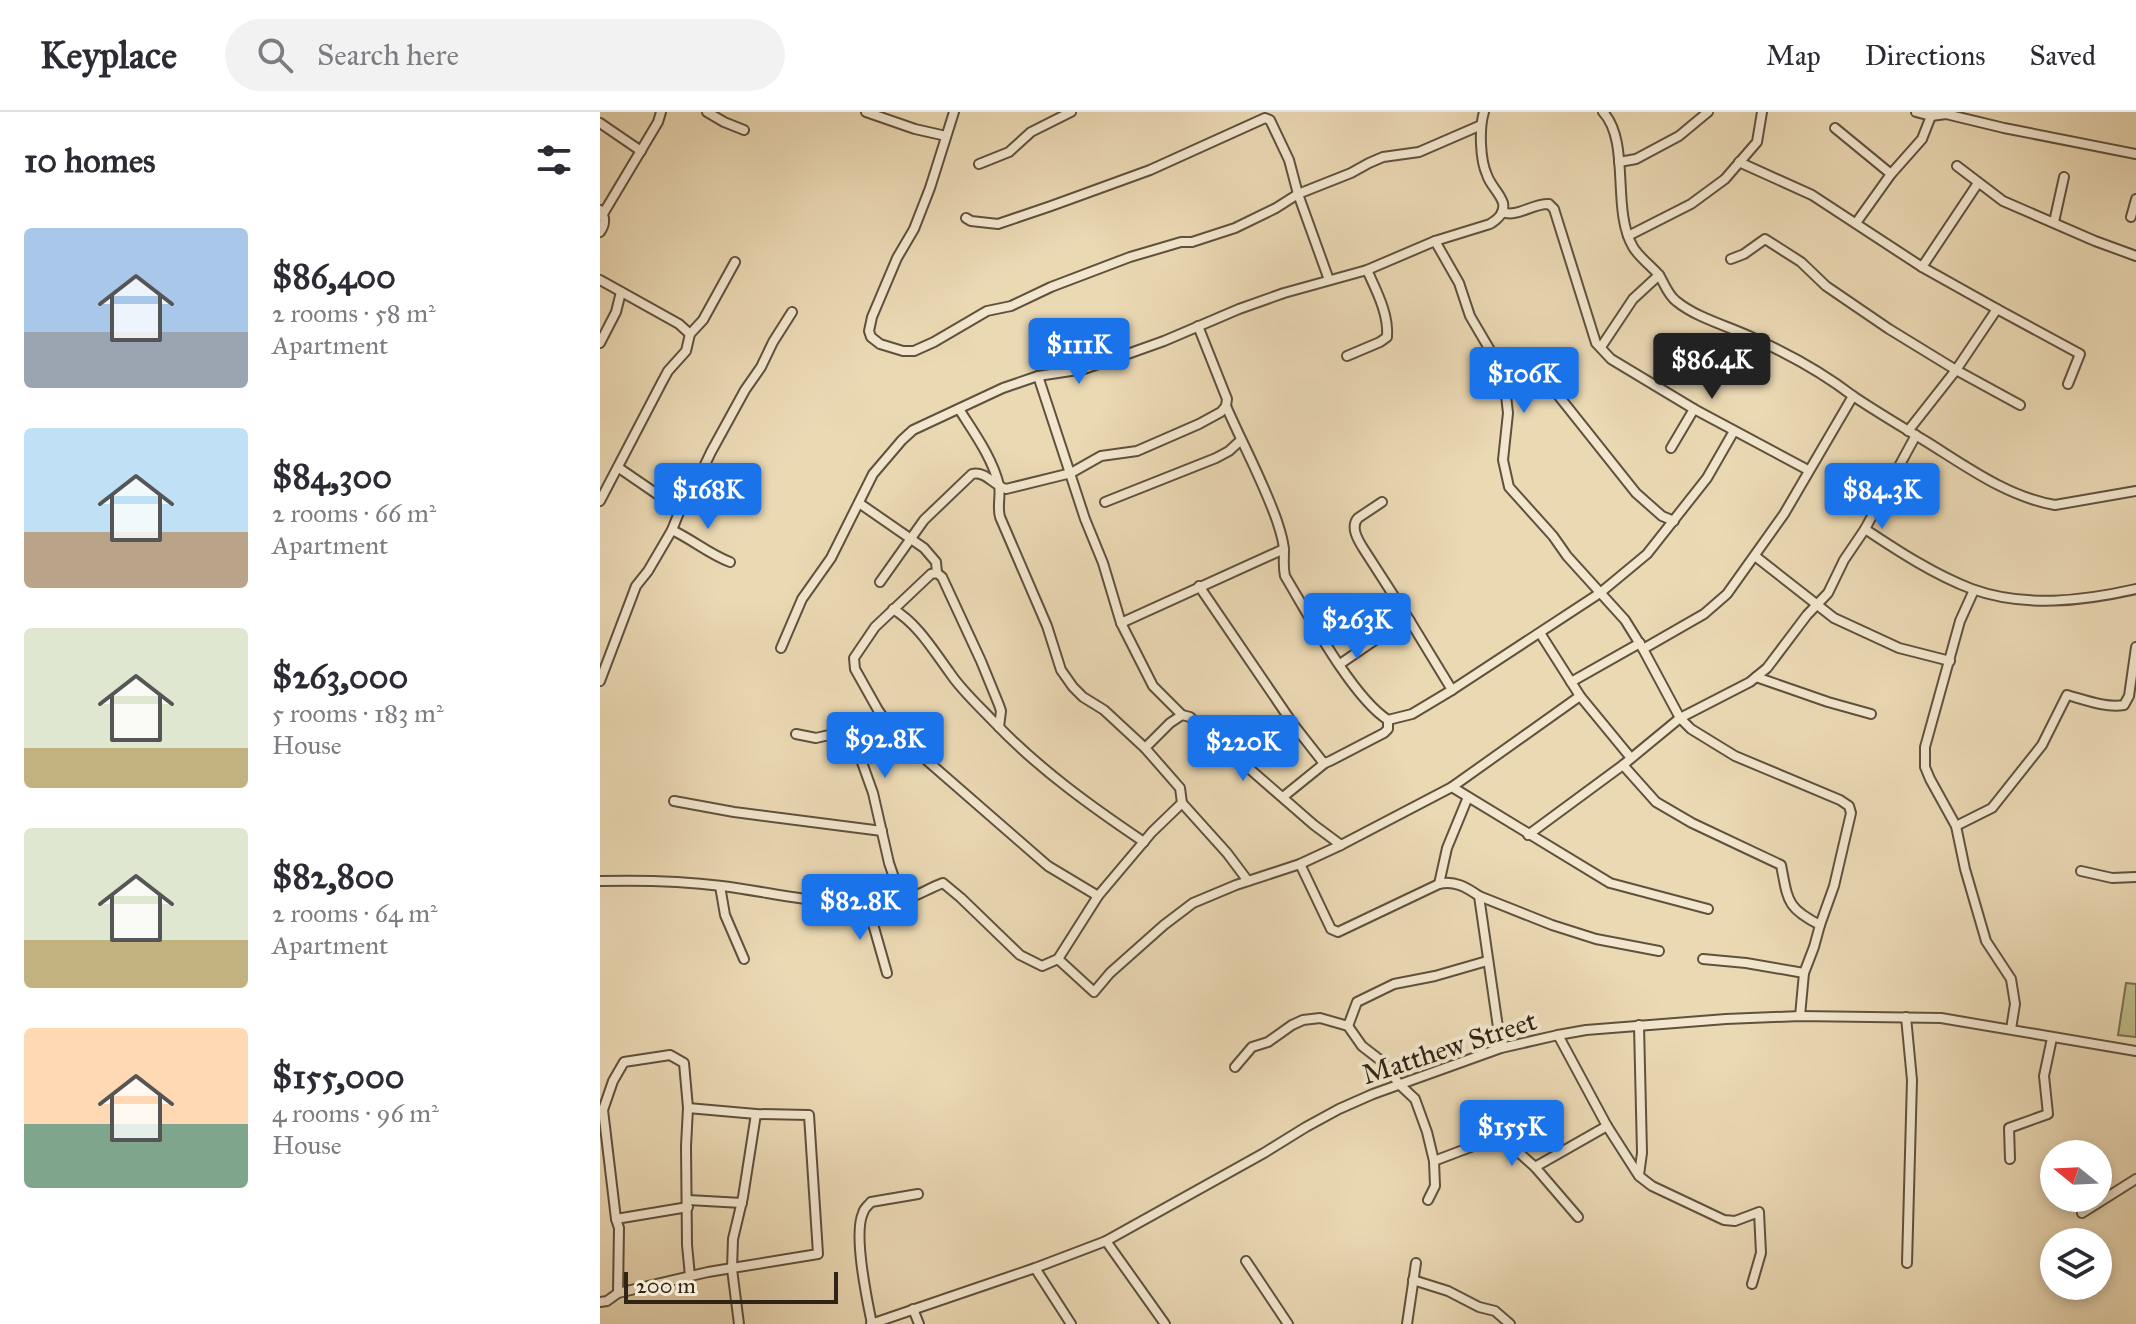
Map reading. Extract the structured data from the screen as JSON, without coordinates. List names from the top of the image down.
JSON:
{
  "streets": {
    "street": ["Matthew Street"]
  },
  "scale_bar": "200 m",
  "north": "left",
  "page": {
    "header": "Keyplace",
    "search": "Search here",
    "nav": ["Map", "Directions", "Saved"],
    "heading": "10 homes",
    "list": [
      {
        "name": "$86,400",
        "note": "2 rooms · 58 m² · Apartment"
      },
      {
        "name": "$84,300",
        "note": "2 rooms · 66 m² · Apartment"
      },
      {
        "name": "$263,000",
        "note": "5 rooms · 183 m² · House"
      },
      {
        "name": "$82,800",
        "note": "2 rooms · 64 m² · Apartment"
      },
      {
        "name": "$155,000",
        "note": "4 rooms · 96 m² · House"
      }
    ],
    "price": [
      "$111K",
      "$86.4K",
      "$106K",
      "$168K",
      "$84.3K",
      "$263K",
      "$92.8K",
      "$220K",
      "$82.8K",
      "$155K"
    ],
    "scale": "200 m"
  }
}
